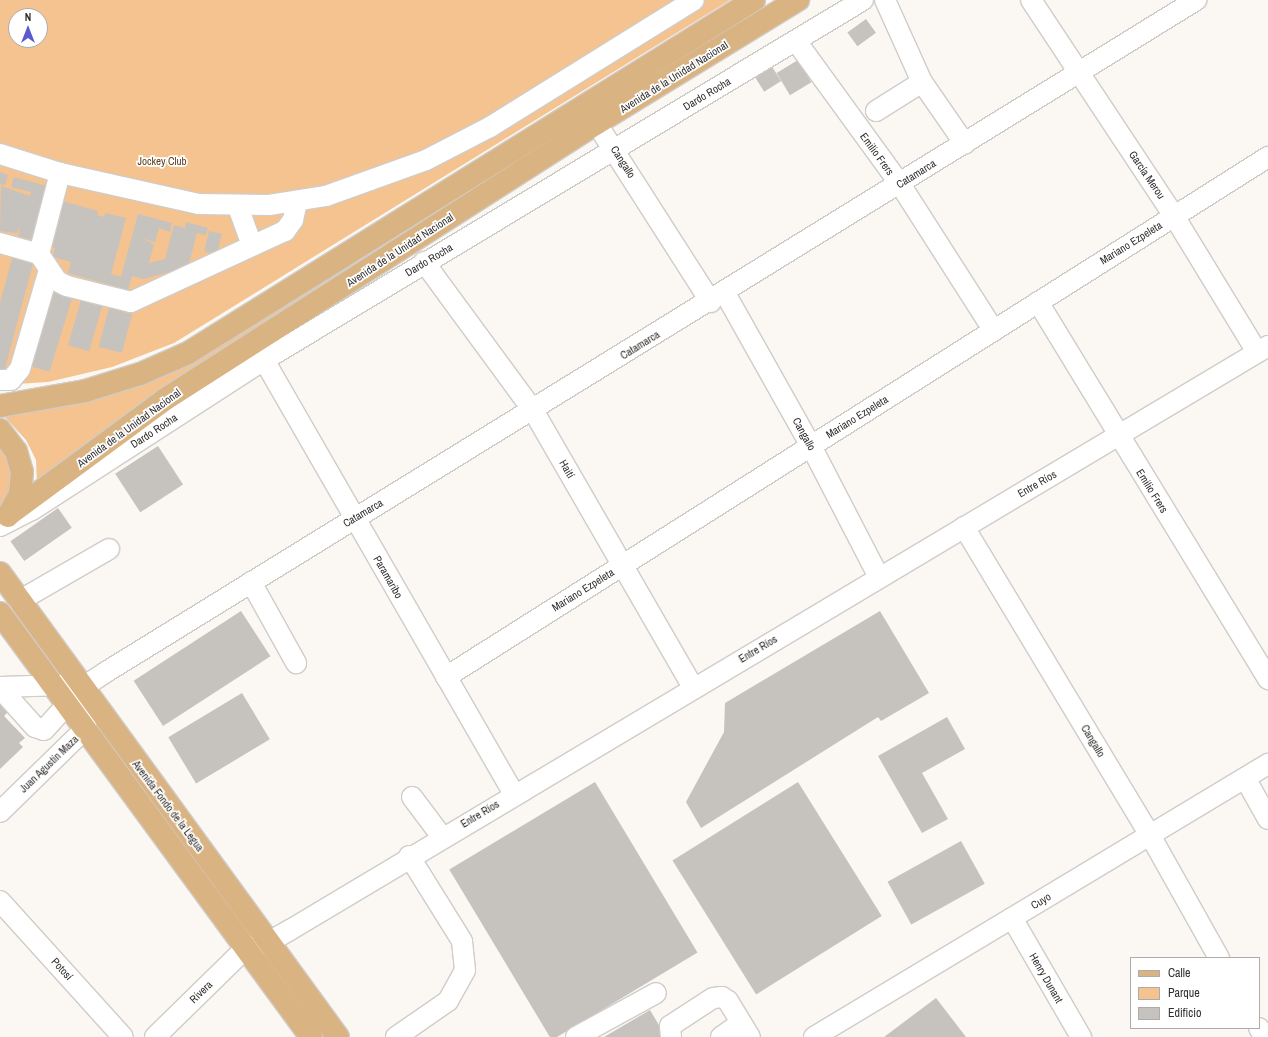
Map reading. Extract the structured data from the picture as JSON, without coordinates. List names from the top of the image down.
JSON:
{
  "streets": {
    "main road": ["Avenida de la Unidad Nacional", "Avenida Fondo de la Legua"],
    "street": [
      "Dardo Rocha",
      "Emilio Frers",
      "Cangallo",
      "Catamarca",
      "García Merou",
      "Mariano Ezpeleta",
      "Haití",
      "Entre Ríos",
      "Paramaribo",
      "Juan Agustín Maza",
      "Cuyo",
      "Potosí",
      "Henry Dunant",
      "Rivera"
    ]
  },
  "crossings": [
    ["Avenida de la Unidad Nacional", "Dardo Rocha"],
    ["Avenida de la Unidad Nacional", "Cangallo"],
    ["Dardo Rocha", "Emilio Frers"],
    ["Dardo Rocha", "Cangallo"],
    ["Dardo Rocha", "Haití"],
    ["Dardo Rocha", "Paramaribo"],
    ["Emilio Frers", "Catamarca"],
    ["Emilio Frers", "Mariano Ezpeleta"],
    ["Emilio Frers", "Entre Ríos"],
    ["Cangallo", "Catamarca"],
    ["Cangallo", "Mariano Ezpeleta"],
    ["Cangallo", "Entre Ríos"],
    ["Cangallo", "Cuyo"],
    ["Catamarca", "García Merou"],
    ["Catamarca", "Haití"],
    ["Catamarca", "Paramaribo"],
    ["Catamarca", "Juan Agustín Maza"],
    ["Catamarca", "Avenida Fondo de la Legua"],
    ["García Merou", "Mariano Ezpeleta"],
    ["García Merou", "Entre Ríos"],
    ["Mariano Ezpeleta", "Haití"],
    ["Mariano Ezpeleta", "Paramaribo"],
    ["Haití", "Entre Ríos"],
    ["Entre Ríos", "Paramaribo"],
    ["Entre Ríos", "Avenida Fondo de la Legua"],
    ["Entre Ríos", "Rivera"],
    ["Juan Agustín Maza", "Avenida Fondo de la Legua"],
    ["Avenida Fondo de la Legua", "Rivera"],
    ["Cuyo", "Henry Dunant"]
  ],
  "parks": ["Jockey Club"],
  "legend": ["Calle", "Parque", "Edificio"],
  "north": "top"
}
